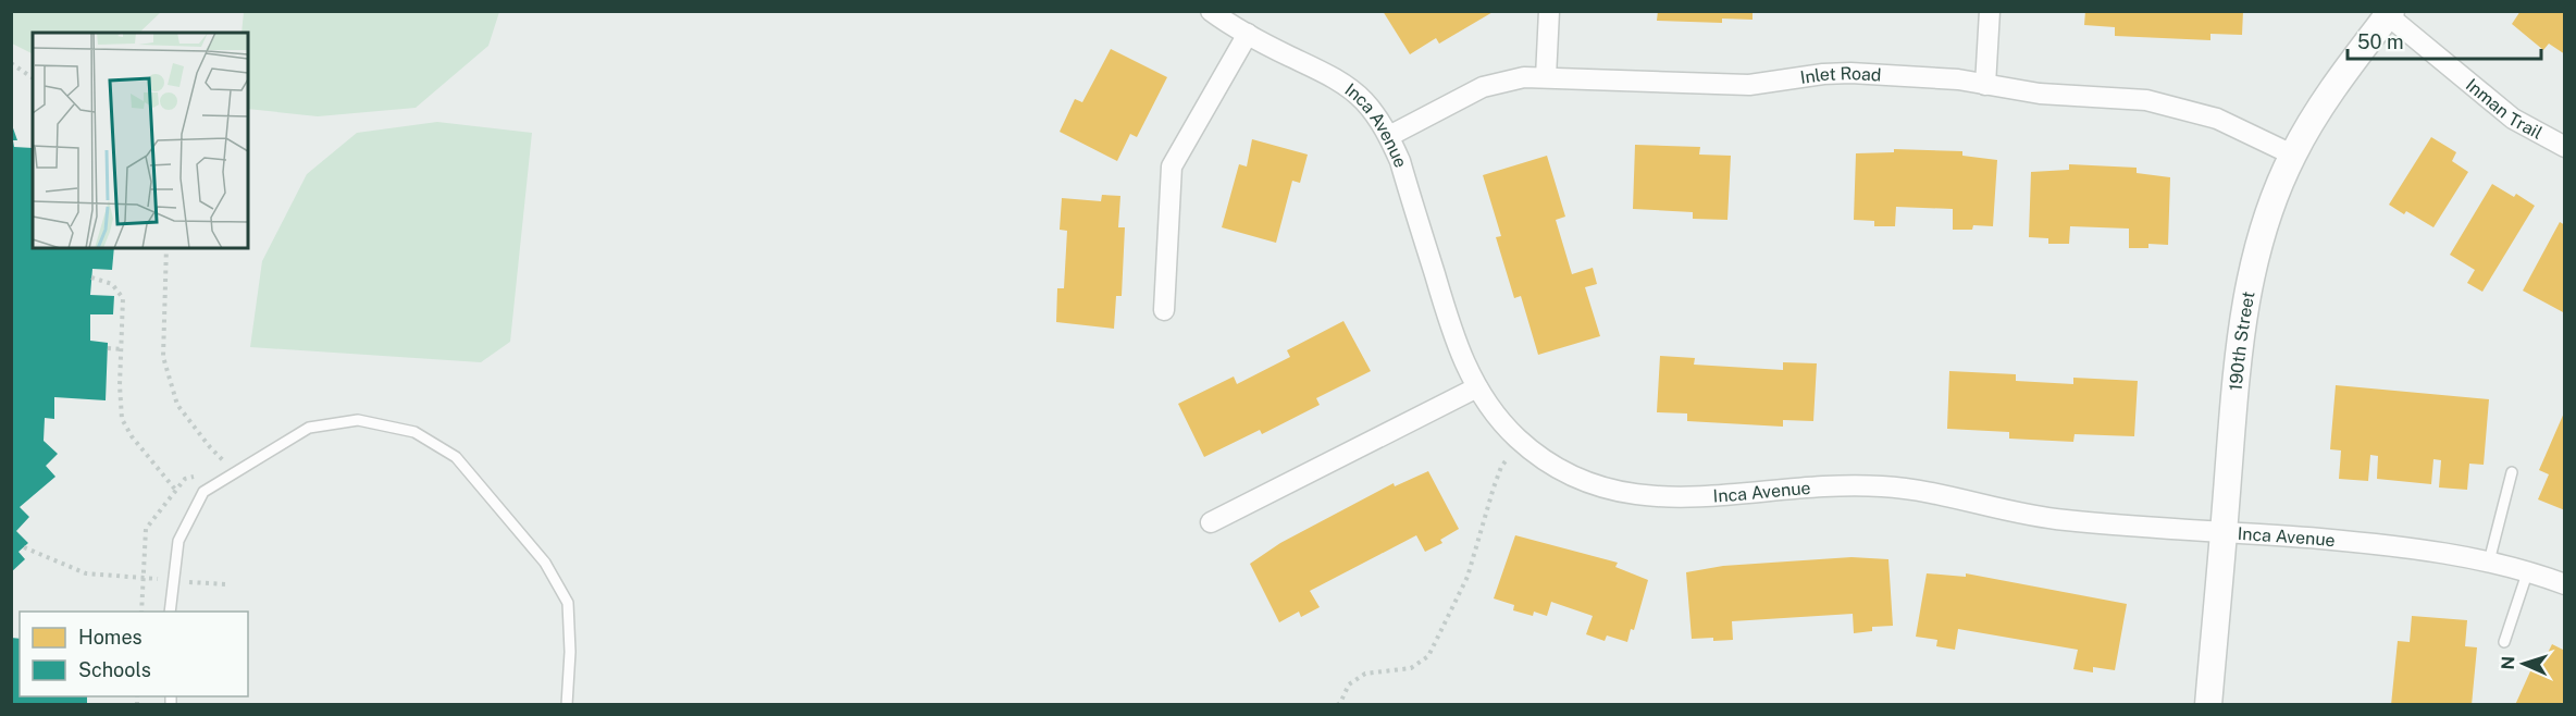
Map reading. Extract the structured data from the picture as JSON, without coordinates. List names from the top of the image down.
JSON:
{
  "streets": {
    "street": [
      "Inlet Road",
      "Inman Trail",
      "Inca Avenue",
      "190th Street"
    ]
  },
  "crossings": [
    ["Inlet Road", "Inca Avenue"],
    ["Inlet Road", "190th Street"],
    ["Inman Trail", "190th Street"],
    ["Inca Avenue", "190th Street"]
  ],
  "legend": ["Homes", "Schools"],
  "scale_bar": "50 m",
  "north": "left"
}
